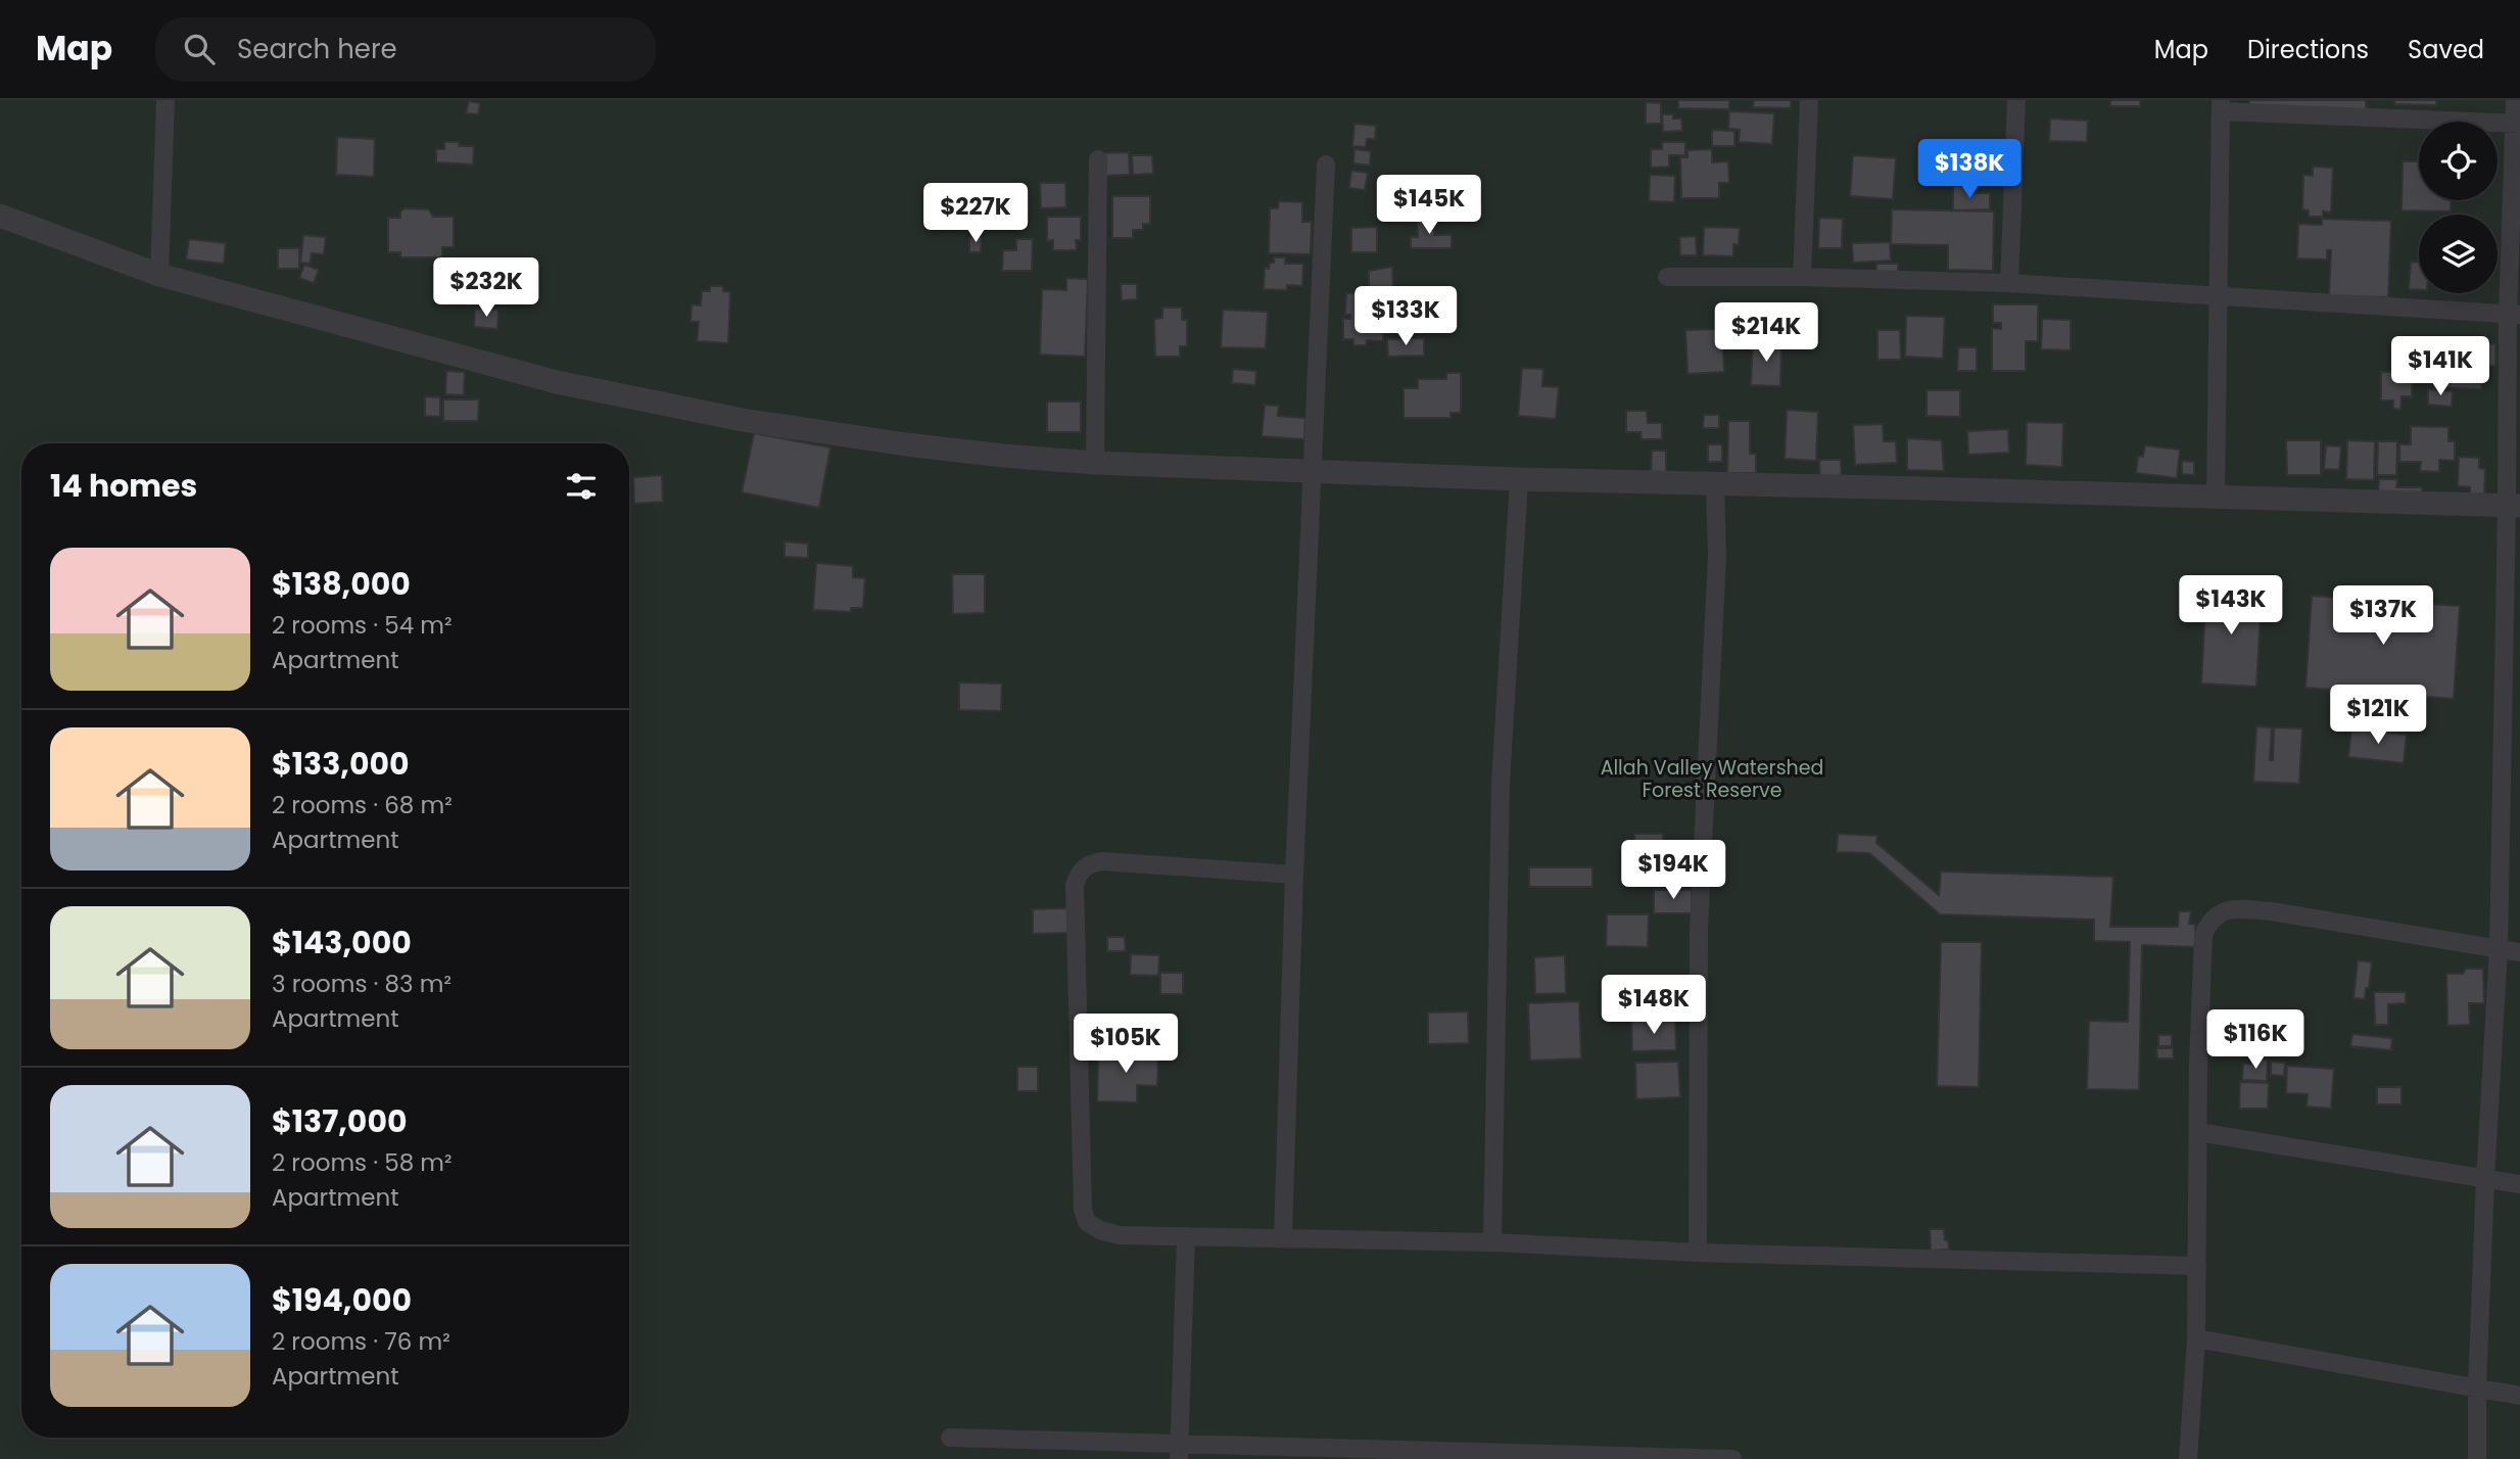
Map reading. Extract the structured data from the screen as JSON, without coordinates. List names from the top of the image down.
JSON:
{
  "parks": ["Allah Valley Watershed Forest Reserve"],
  "page": {
    "header": "Map",
    "search": "Search here",
    "nav": ["Map", "Directions", "Saved"],
    "price": [
      "$138K",
      "$145K",
      "$227K",
      "$232K",
      "$133K",
      "$214K",
      "$141K",
      "$143K",
      "$137K",
      "$121K",
      "$194K",
      "$148K",
      "$116K",
      "$105K"
    ],
    "heading": "14 homes",
    "list": [
      {
        "name": "$138,000",
        "note": "2 rooms · 54 m² · Apartment"
      },
      {
        "name": "$133,000",
        "note": "2 rooms · 68 m² · Apartment"
      },
      {
        "name": "$143,000",
        "note": "3 rooms · 83 m² · Apartment"
      },
      {
        "name": "$137,000",
        "note": "2 rooms · 58 m² · Apartment"
      },
      {
        "name": "$194,000",
        "note": "2 rooms · 76 m² · Apartment"
      }
    ]
  }
}
